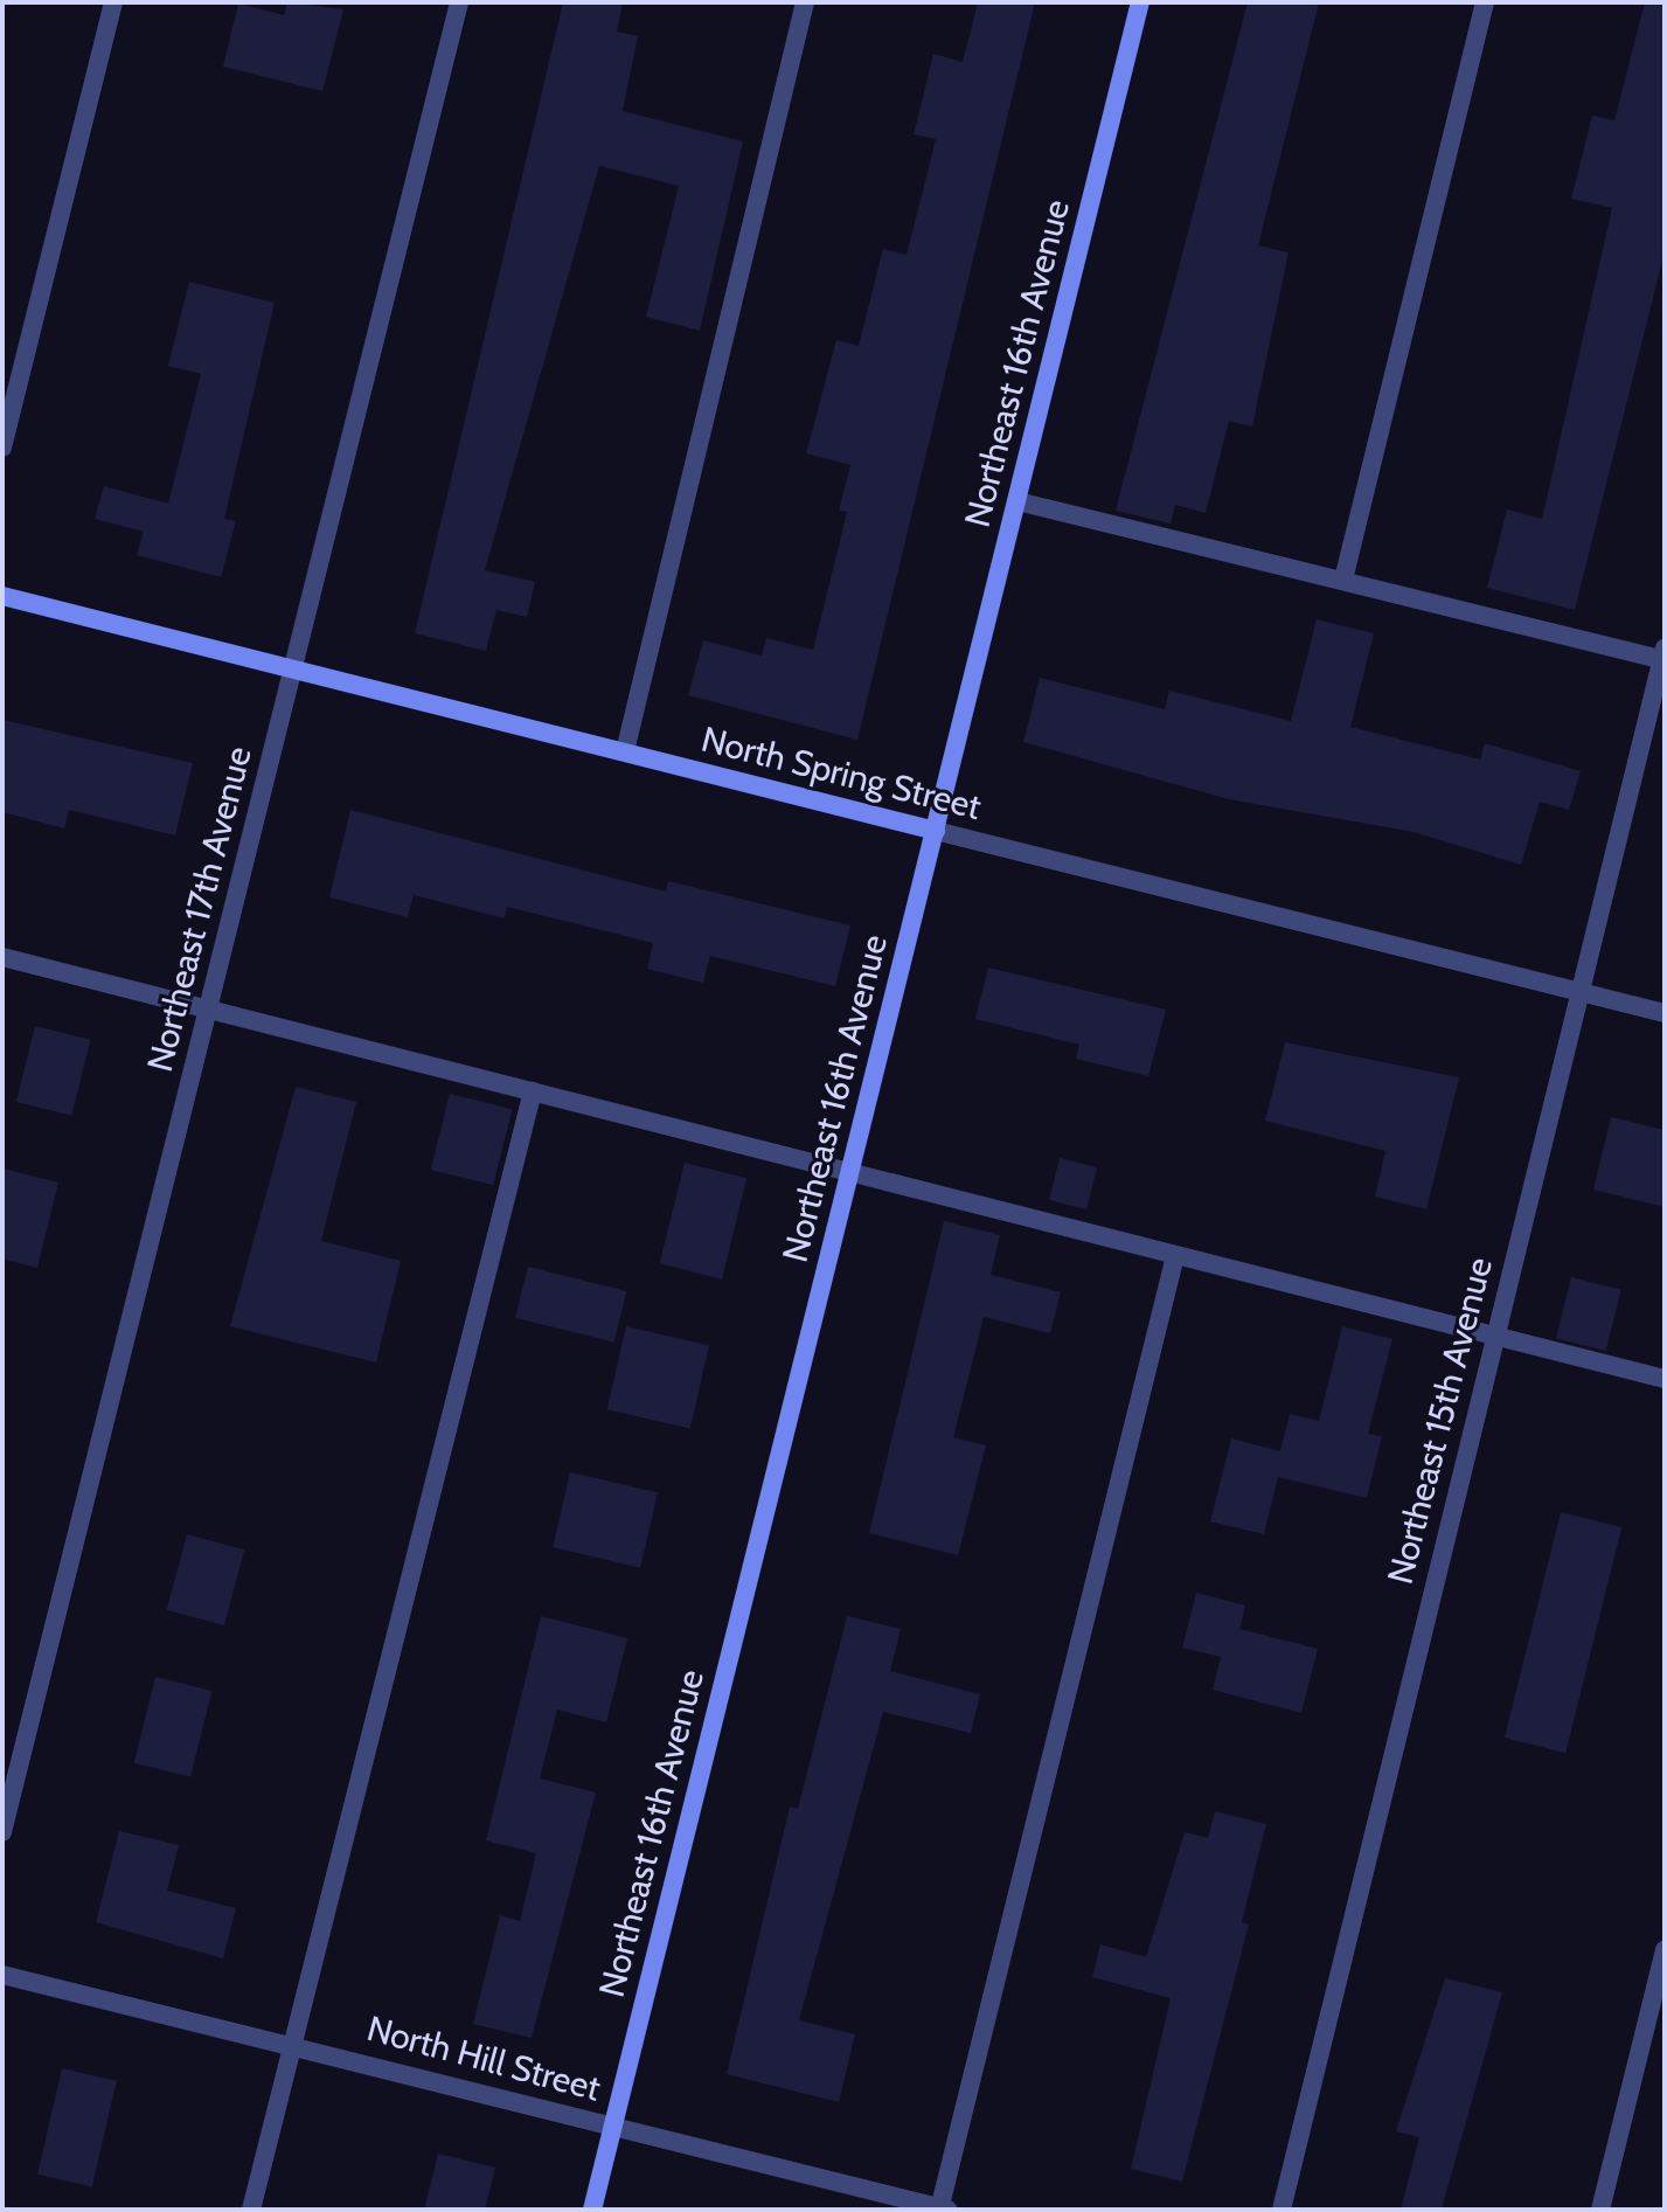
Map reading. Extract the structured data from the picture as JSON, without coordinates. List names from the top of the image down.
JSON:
{
  "streets": {
    "street": [
      "Northeast 16th Avenue",
      "North Spring Street",
      "Northeast 17th Avenue",
      "Northeast 15th Avenue",
      "North Hill Street"
    ]
  },
  "crossings": [
    ["Northeast 16th Avenue", "North Spring Street"],
    ["Northeast 16th Avenue", "North Hill Street"],
    ["North Spring Street", "Northeast 17th Avenue"],
    ["North Spring Street", "Northeast 15th Avenue"]
  ]
}
